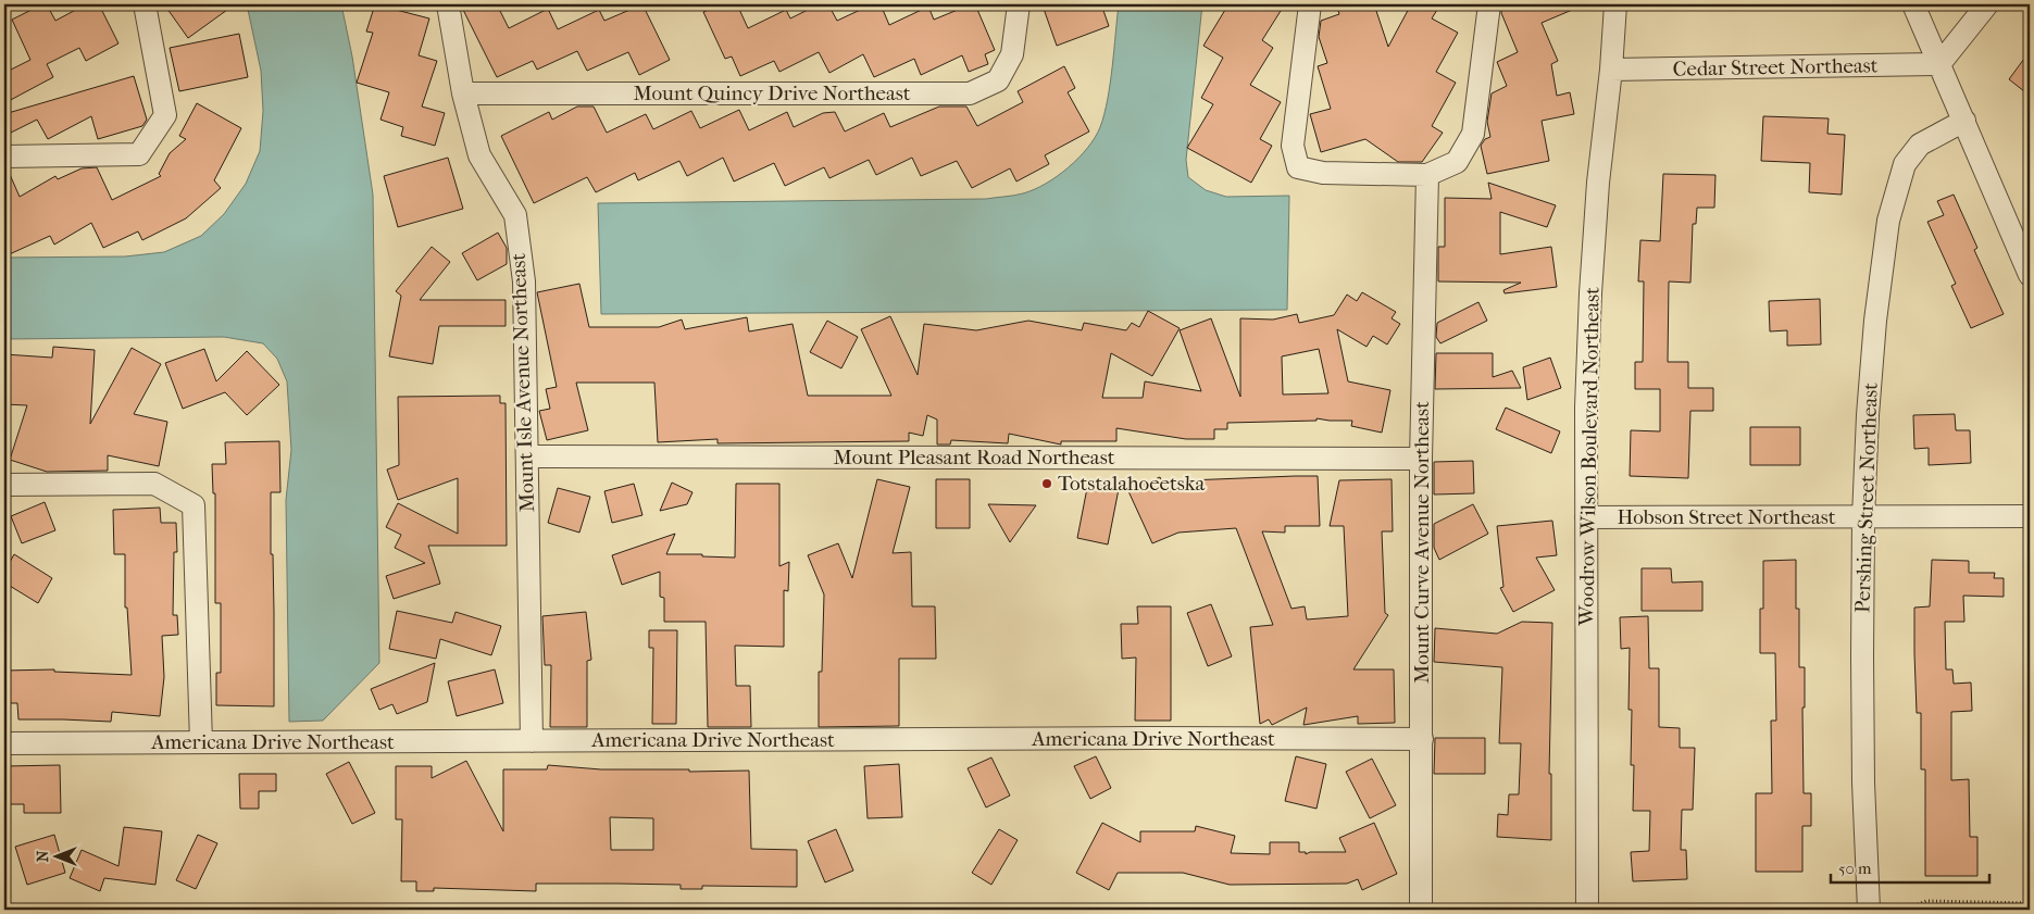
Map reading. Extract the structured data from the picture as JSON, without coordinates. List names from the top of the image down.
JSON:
{
  "streets": {
    "street": [
      "Cedar Street Northeast",
      "Mount Quincy Drive Northeast",
      "Mount Isle Avenue Northeast",
      "Woodrow Wilson Boulevard Northeast",
      "Mount Pleasant Road Northeast",
      "Pershing Street Northeast",
      "Hobson Street Northeast",
      "Mount Curve Avenue Northeast",
      "Americana Drive Northeast"
    ]
  },
  "crossings": [
    ["Cedar Street Northeast", "Woodrow Wilson Boulevard Northeast"],
    ["Mount Quincy Drive Northeast", "Mount Isle Avenue Northeast"],
    ["Mount Isle Avenue Northeast", "Mount Pleasant Road Northeast"],
    ["Mount Isle Avenue Northeast", "Americana Drive Northeast"],
    ["Woodrow Wilson Boulevard Northeast", "Hobson Street Northeast"],
    ["Mount Pleasant Road Northeast", "Mount Curve Avenue Northeast"],
    ["Pershing Street Northeast", "Hobson Street Northeast"],
    ["Mount Curve Avenue Northeast", "Americana Drive Northeast"]
  ],
  "places": ["Totstalahoeetska"],
  "scale_bar": "50 m",
  "north": "left"
}
